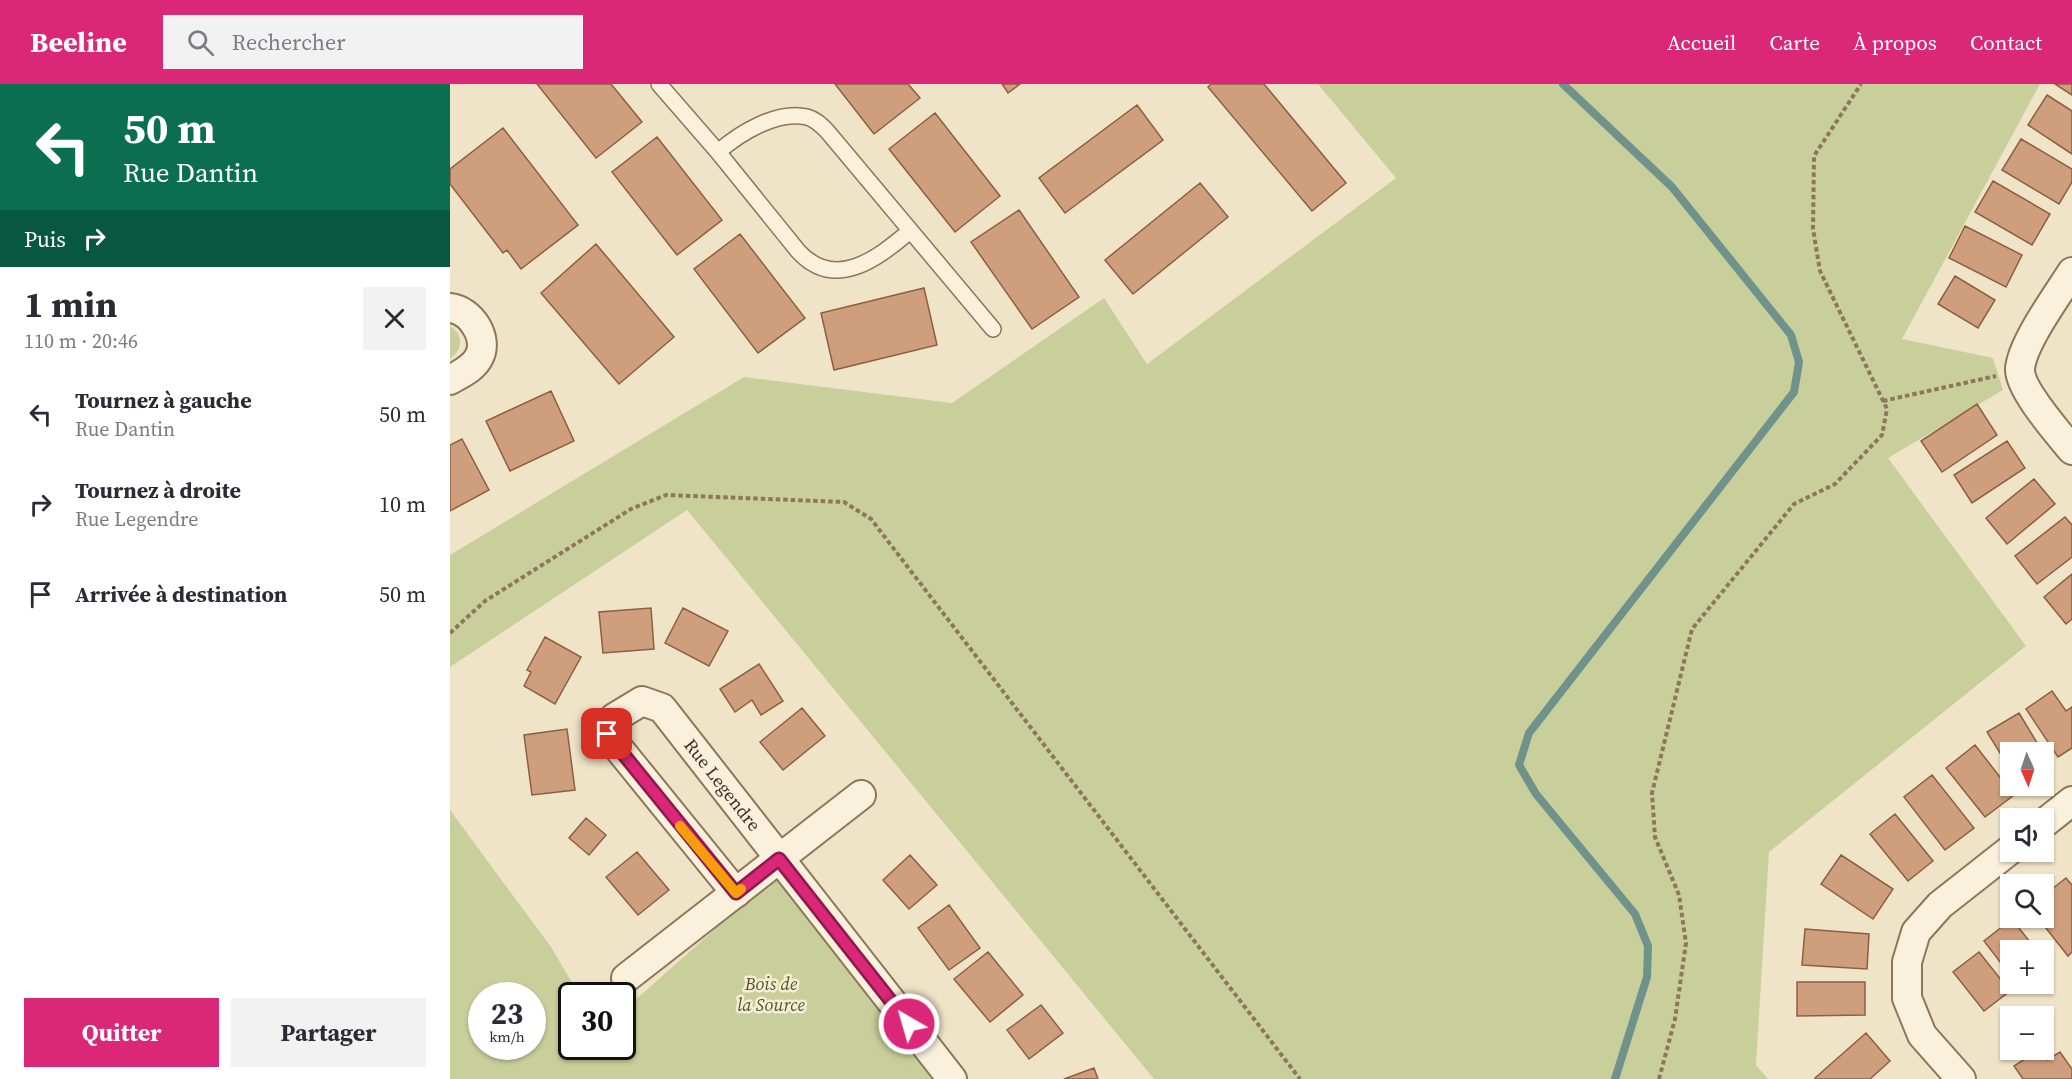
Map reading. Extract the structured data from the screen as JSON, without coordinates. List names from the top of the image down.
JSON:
{
  "streets": {
    "street": ["Rue Legendre"]
  },
  "parks": ["Bois de la Source"],
  "north": "bottom",
  "page": {
    "header": "Beeline",
    "search": "Rechercher",
    "nav": [
      "Accueil",
      "Carte",
      "À propos",
      "Contact"
    ],
    "turn": ["50 m", "Rue Dantin"],
    "then": "Puis",
    "heading": ["1 min", "110 m · 20:46"],
    "list": [
      {
        "name": "Tournez à gauche",
        "note": "Rue Dantin",
        "value": "50 m"
      },
      {
        "name": "Tournez à droite",
        "note": "Rue Legendre",
        "value": "10 m"
      },
      {
        "name": "Arrivée à destination",
        "value": "50 m"
      }
    ],
    "map_buttons": ["+", "−"],
    "speed": "23 km/h",
    "limit": "30",
    "buttons": ["Quitter", "Partager"]
  }
}
